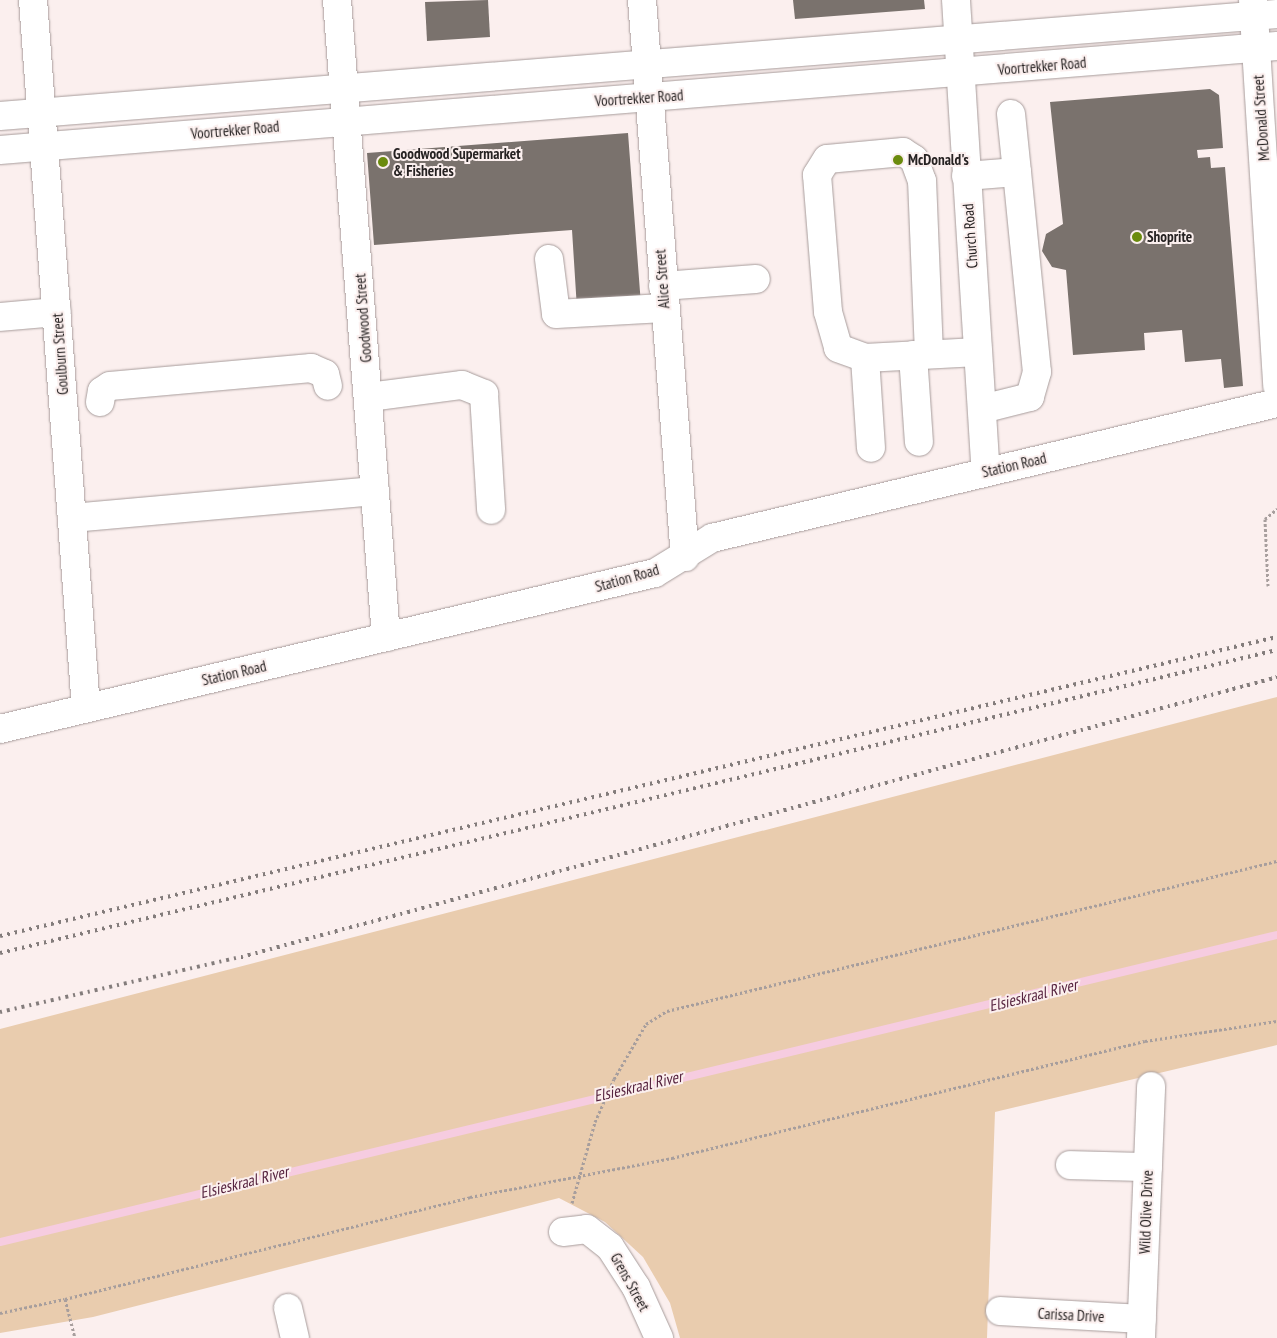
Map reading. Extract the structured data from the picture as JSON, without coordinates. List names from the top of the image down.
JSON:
{
  "streets": {
    "street": [
      "Voortrekker Road",
      "McDonald Street",
      "Church Road",
      "Alice Street",
      "Goodwood Street",
      "Goulburn Street",
      "Station Road",
      "Wild Olive Drive",
      "Grens Street",
      "Carissa Drive"
    ]
  },
  "crossings": [
    ["Voortrekker Road", "McDonald Street"],
    ["Voortrekker Road", "Church Road"],
    ["Voortrekker Road", "Alice Street"],
    ["Voortrekker Road", "Goodwood Street"],
    ["Voortrekker Road", "Goulburn Street"],
    ["Church Road", "Station Road"],
    ["Alice Street", "Station Road"],
    ["Goodwood Street", "Station Road"],
    ["Goulburn Street", "Station Road"],
    ["Wild Olive Drive", "Carissa Drive"]
  ],
  "water": ["Elsieskraal River"],
  "places": ["McDonald's", "Goodwood Supermarket & Fisheries", "Shoprite"]
}
